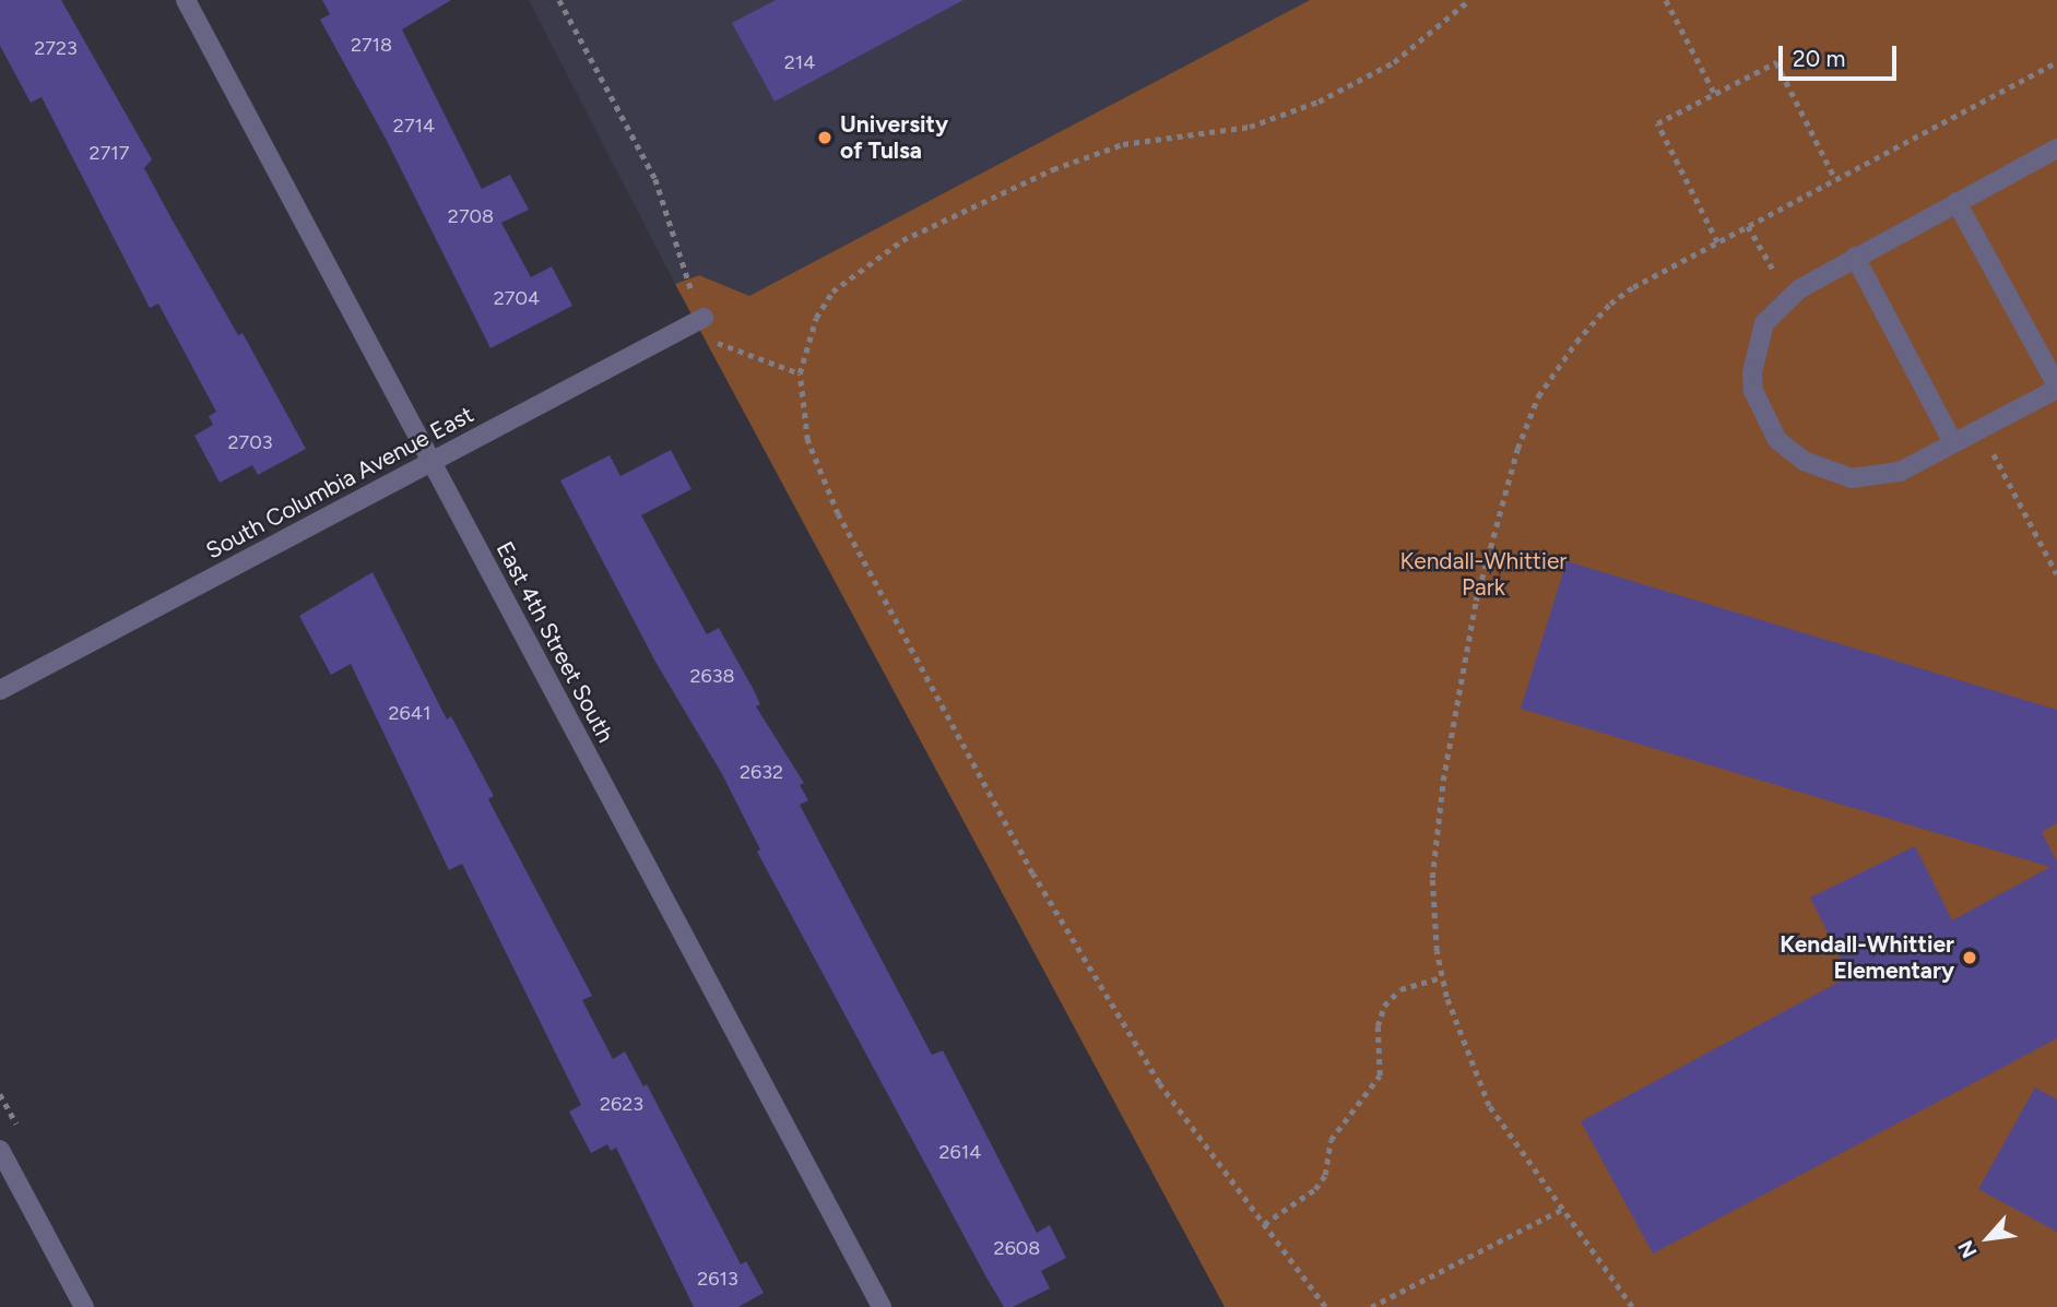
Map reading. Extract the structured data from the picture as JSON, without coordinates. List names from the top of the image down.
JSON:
{
  "streets": {
    "street": ["South Columbia Avenue East", "East 4th Street South"]
  },
  "crossings": [
    ["South Columbia Avenue East", "East 4th Street South"]
  ],
  "parks": ["Kendall-Whittier Park"],
  "places": ["University of Tulsa", "Kendall-Whittier Elementary"],
  "house_numbers": [
    "2718",
    "2723",
    "214",
    "2714",
    "2717",
    "2708",
    "2704",
    "2703",
    "2638",
    "2641",
    "2632",
    "2623",
    "2614",
    "2608",
    "2613"
  ],
  "scale_bar": "20 m",
  "north": "bottom left"
}
